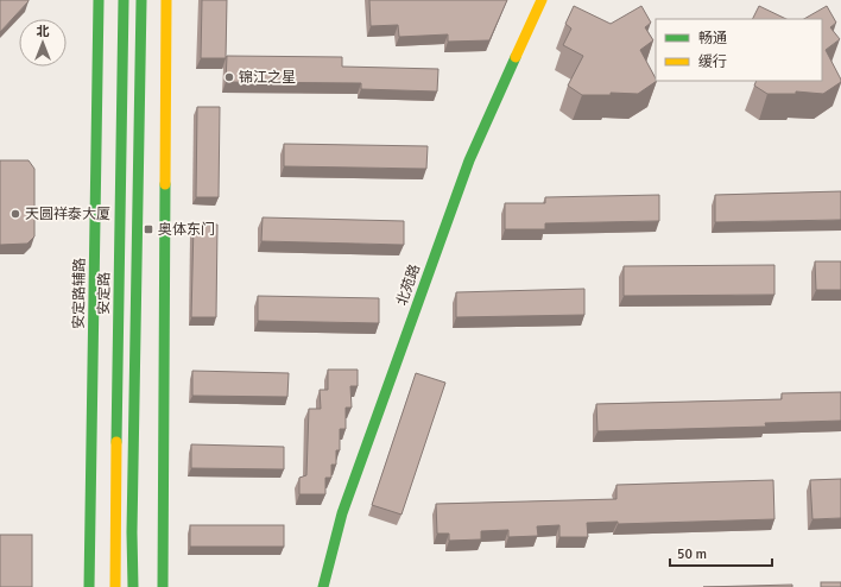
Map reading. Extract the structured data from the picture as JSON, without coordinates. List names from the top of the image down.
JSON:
{
  "streets": {
    "street": ["北苑路", "安定路辅路", "安定路"]
  },
  "places": {
    "other": ["锦江之星", "天圆祥泰大厦"],
    "transit": ["奥体东门"]
  },
  "legend": ["畅通", "缓行"],
  "scale_bar": "50 m",
  "north": "top"
}
